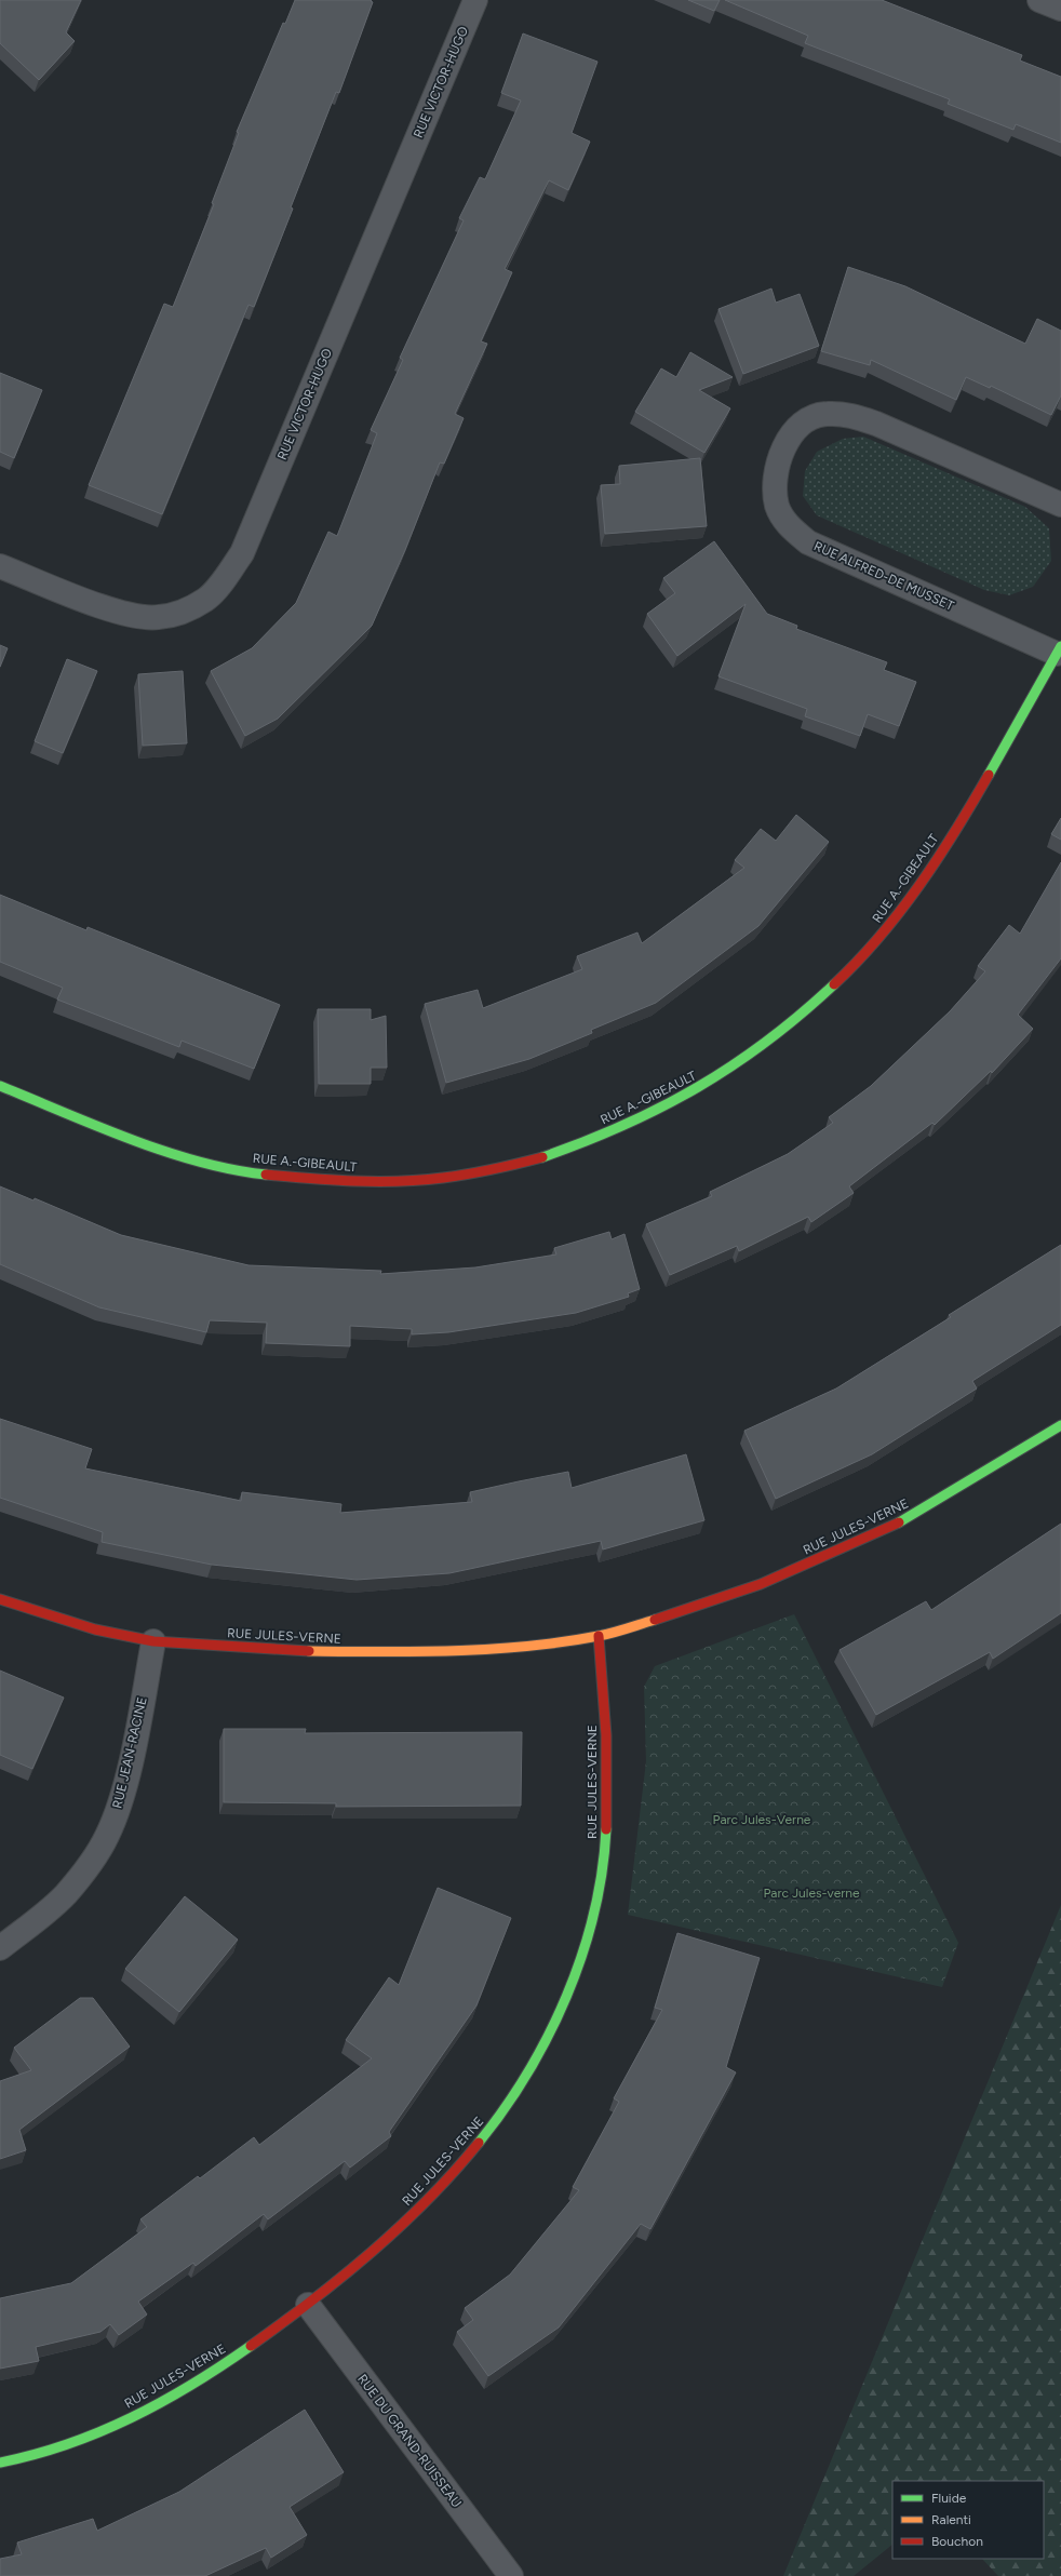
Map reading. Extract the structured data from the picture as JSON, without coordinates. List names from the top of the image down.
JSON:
{
  "streets": {
    "street": [
      "RUE VICTOR-HUGO",
      "RUE ALFRED-DE MUSSET",
      "RUE A.-GIBEAULT",
      "RUE JULES-VERNE",
      "RUE JEAN-RACINE",
      "RUE DU GRAND-RUISSEAU"
    ]
  },
  "crossings": [
    ["RUE ALFRED-DE MUSSET", "RUE A.-GIBEAULT"],
    ["RUE JULES-VERNE", "RUE JEAN-RACINE"],
    ["RUE JULES-VERNE", "RUE DU GRAND-RUISSEAU"]
  ],
  "parks": ["Parc Jules-Verne", "Parc Jules-verne"],
  "legend": ["Fluide", "Ralenti", "Bouchon"]
}
